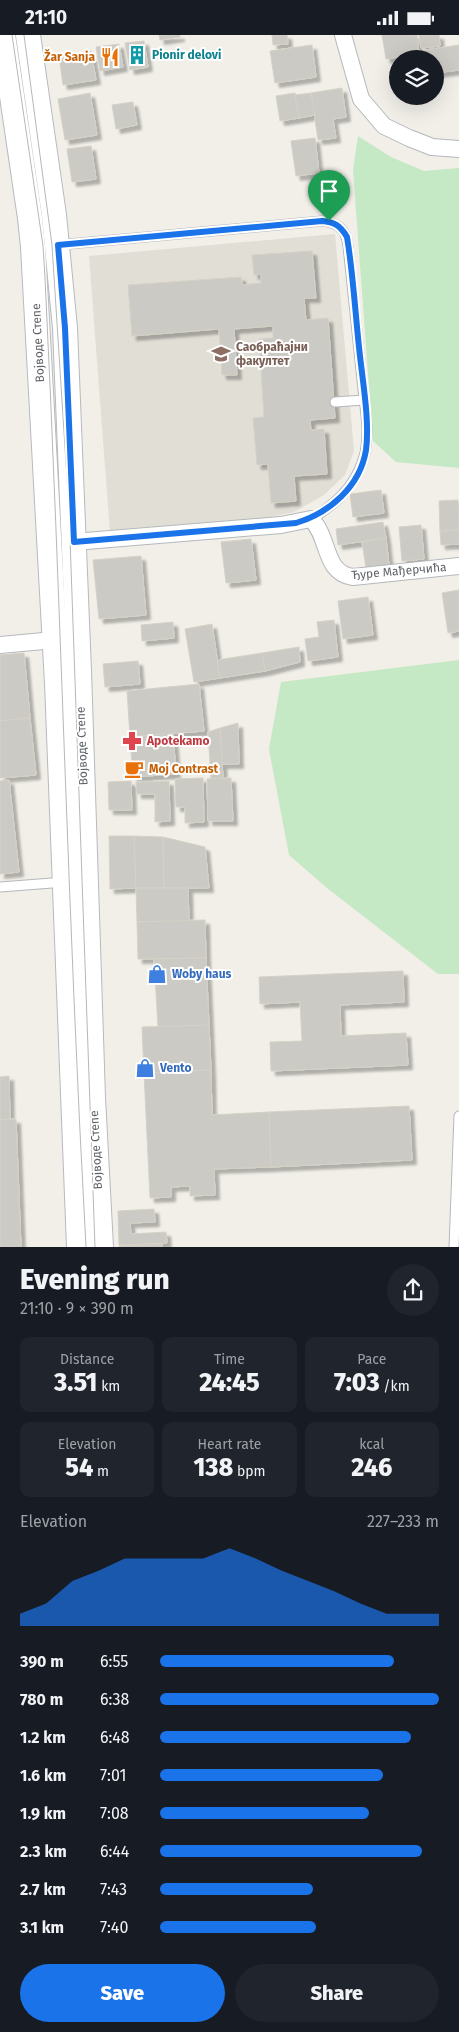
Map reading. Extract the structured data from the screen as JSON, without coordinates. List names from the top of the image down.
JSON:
{
  "streets": {
    "main road": ["Војводе Степе"],
    "street": ["Ђуре Мађерчића"]
  },
  "places": {
    "building": ["Pionir delovi"],
    "restaurant": ["Žar Sanja"],
    "school or university": ["Саобраћајни факултет"],
    "pharmacy": ["Apotekamo"],
    "cafe": ["Moj Contrast"],
    "shop": ["Woby haus", "Vento"]
  },
  "page": {
    "status": "21:10",
    "heading": ["Evening run", "21:10 · 9 × 390 m"],
    "stats": [
      ["Distance", "3.51 km"],
      ["Time", "24:45"],
      ["Pace", "7:03 /km"],
      ["Elevation", "54 m"],
      ["Heart rate", "138 bpm"],
      ["kcal", "246"]
    ],
    "chart": ["Elevation", "227–233 m"],
    "list": [
      {
        "name": "390 m",
        "note": "6:55"
      },
      {
        "name": "780 m",
        "note": "6:38"
      },
      {
        "name": "1.2 km",
        "note": "6:48"
      },
      {
        "name": "1.6 km",
        "note": "7:01"
      },
      {
        "name": "1.9 km",
        "note": "7:08"
      },
      {
        "name": "2.3 km",
        "note": "6:44"
      },
      {
        "name": "2.7 km",
        "note": "7:43"
      },
      {
        "name": "3.1 km",
        "note": "7:40"
      }
    ],
    "buttons": ["Save", "Share"]
  }
}
